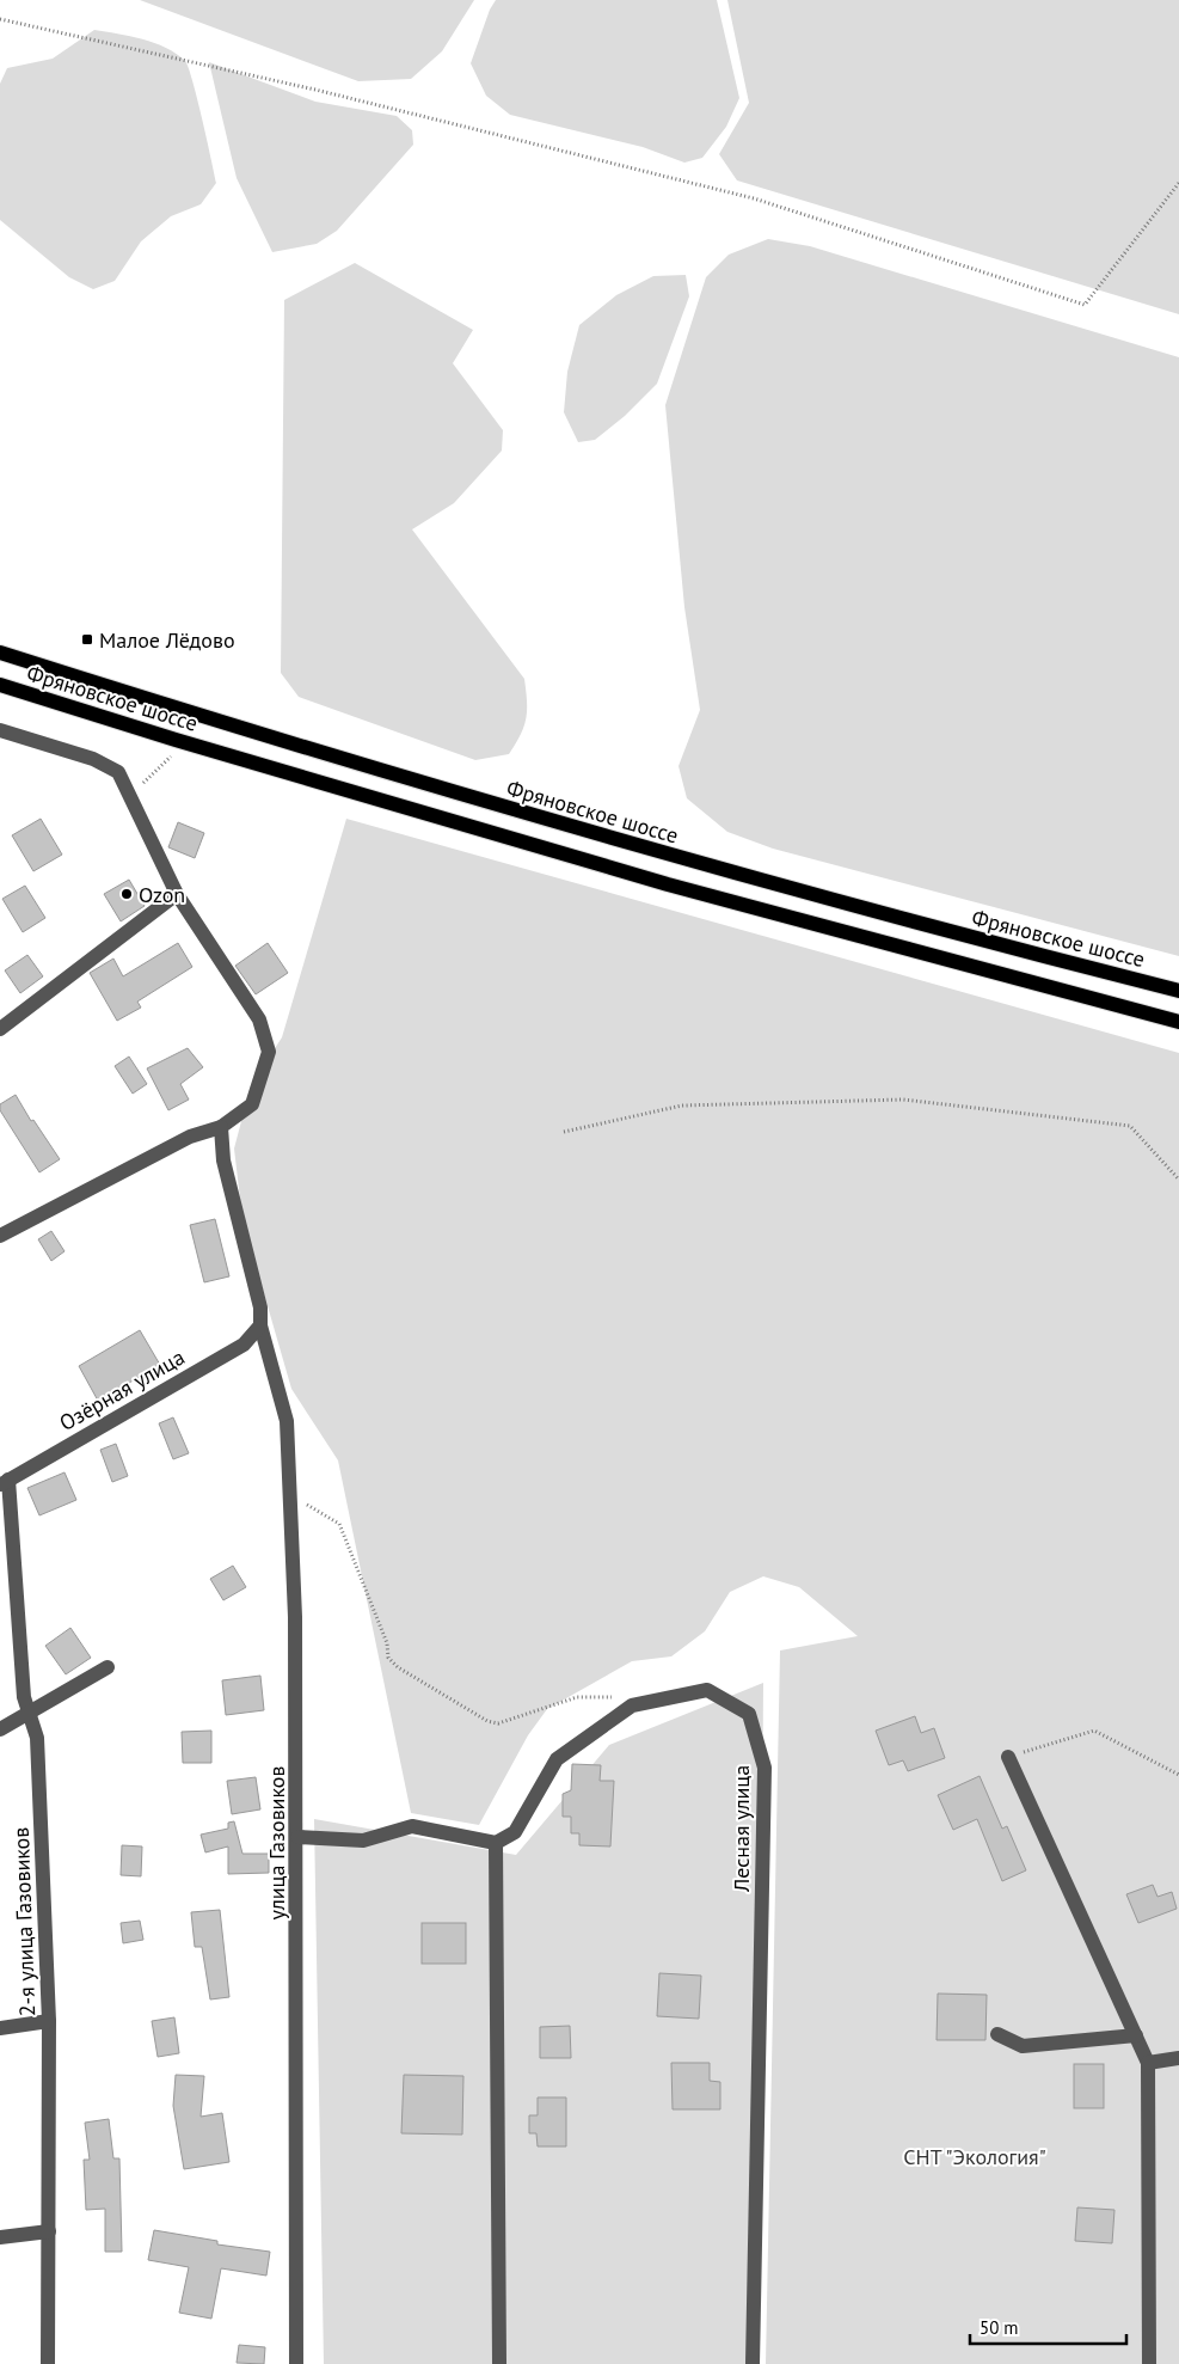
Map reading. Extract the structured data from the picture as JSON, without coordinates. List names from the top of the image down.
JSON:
{
  "streets": {
    "main road": ["Фряновское шоссе"],
    "street": [
      "Озёрная улица",
      "Лесная улица",
      "улица Газовиков",
      "2-я улица Газовиков"
    ]
  },
  "crossings": [
    ["Озёрная улица", "улица Газовиков"],
    ["Озёрная улица", "2-я улица Газовиков"]
  ],
  "parks": ["СНТ \"Экология\""],
  "places": {
    "transit": ["Малое Лёдово"],
    "other": ["Ozon"]
  },
  "scale_bar": "50 m"
}
